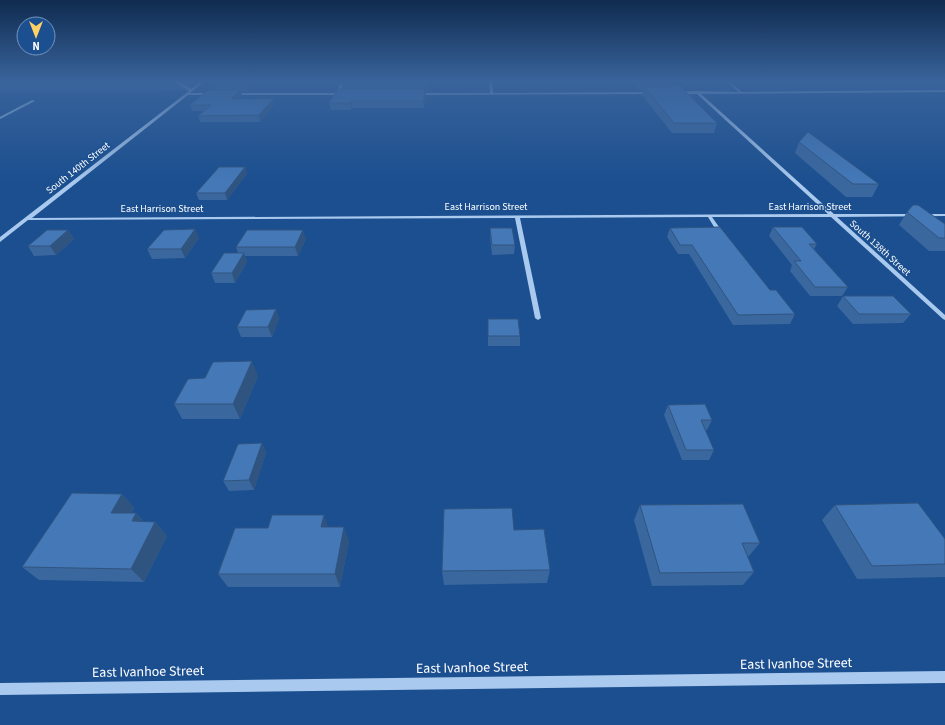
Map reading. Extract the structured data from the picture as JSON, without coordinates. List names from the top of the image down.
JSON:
{
  "streets": {
    "street": [
      "South 140th Street",
      "East Harrison Street",
      "South 138th Street",
      "East Ivanhoe Street"
    ]
  },
  "crossings": [
    ["South 140th Street", "East Harrison Street"],
    ["East Harrison Street", "South 138th Street"]
  ],
  "north": "bottom"
}
